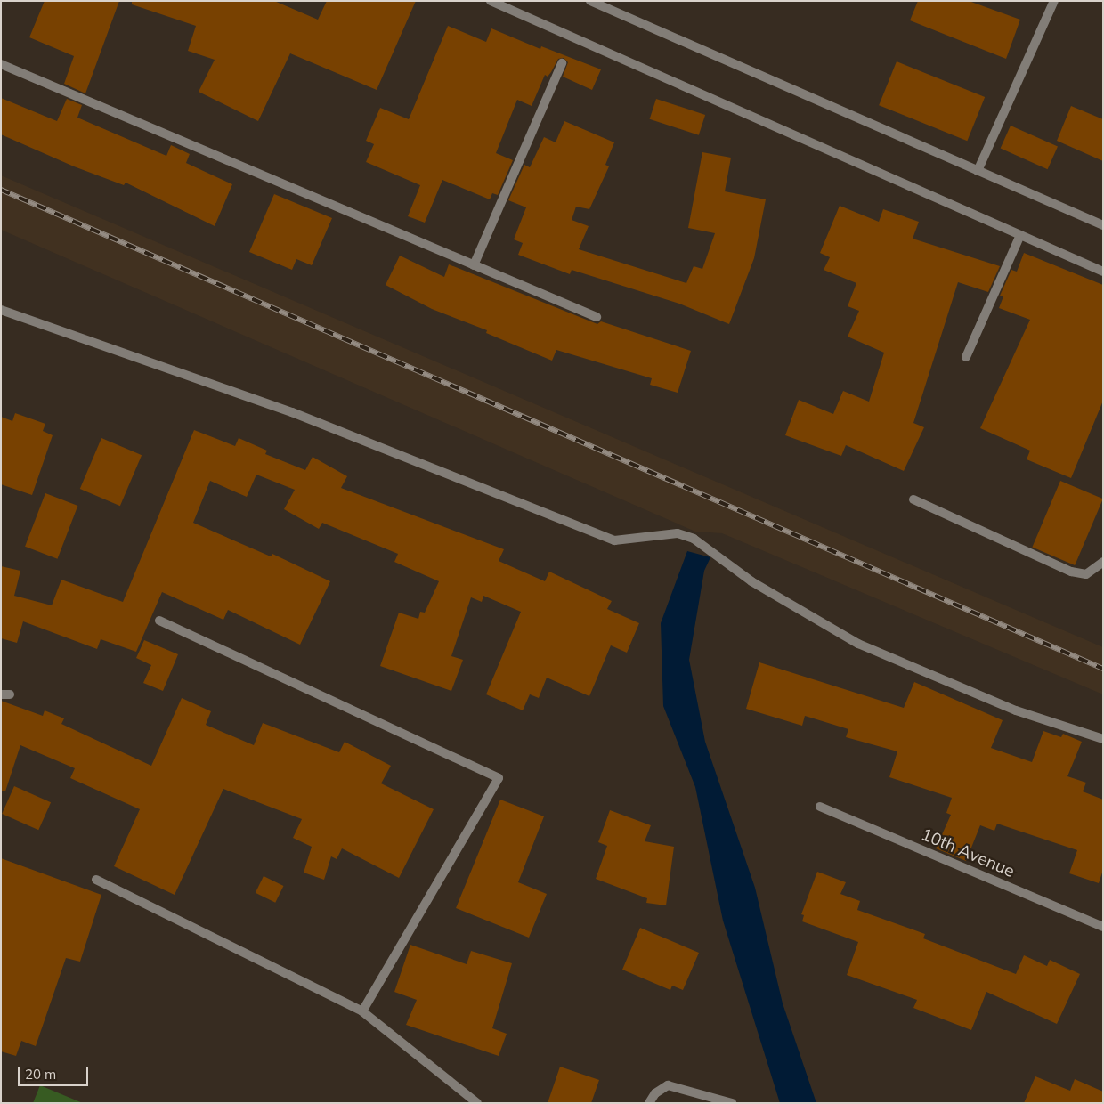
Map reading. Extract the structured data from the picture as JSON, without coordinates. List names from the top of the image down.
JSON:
{
  "streets": {
    "street": ["10th Avenue"]
  },
  "scale_bar": "20 m"
}
